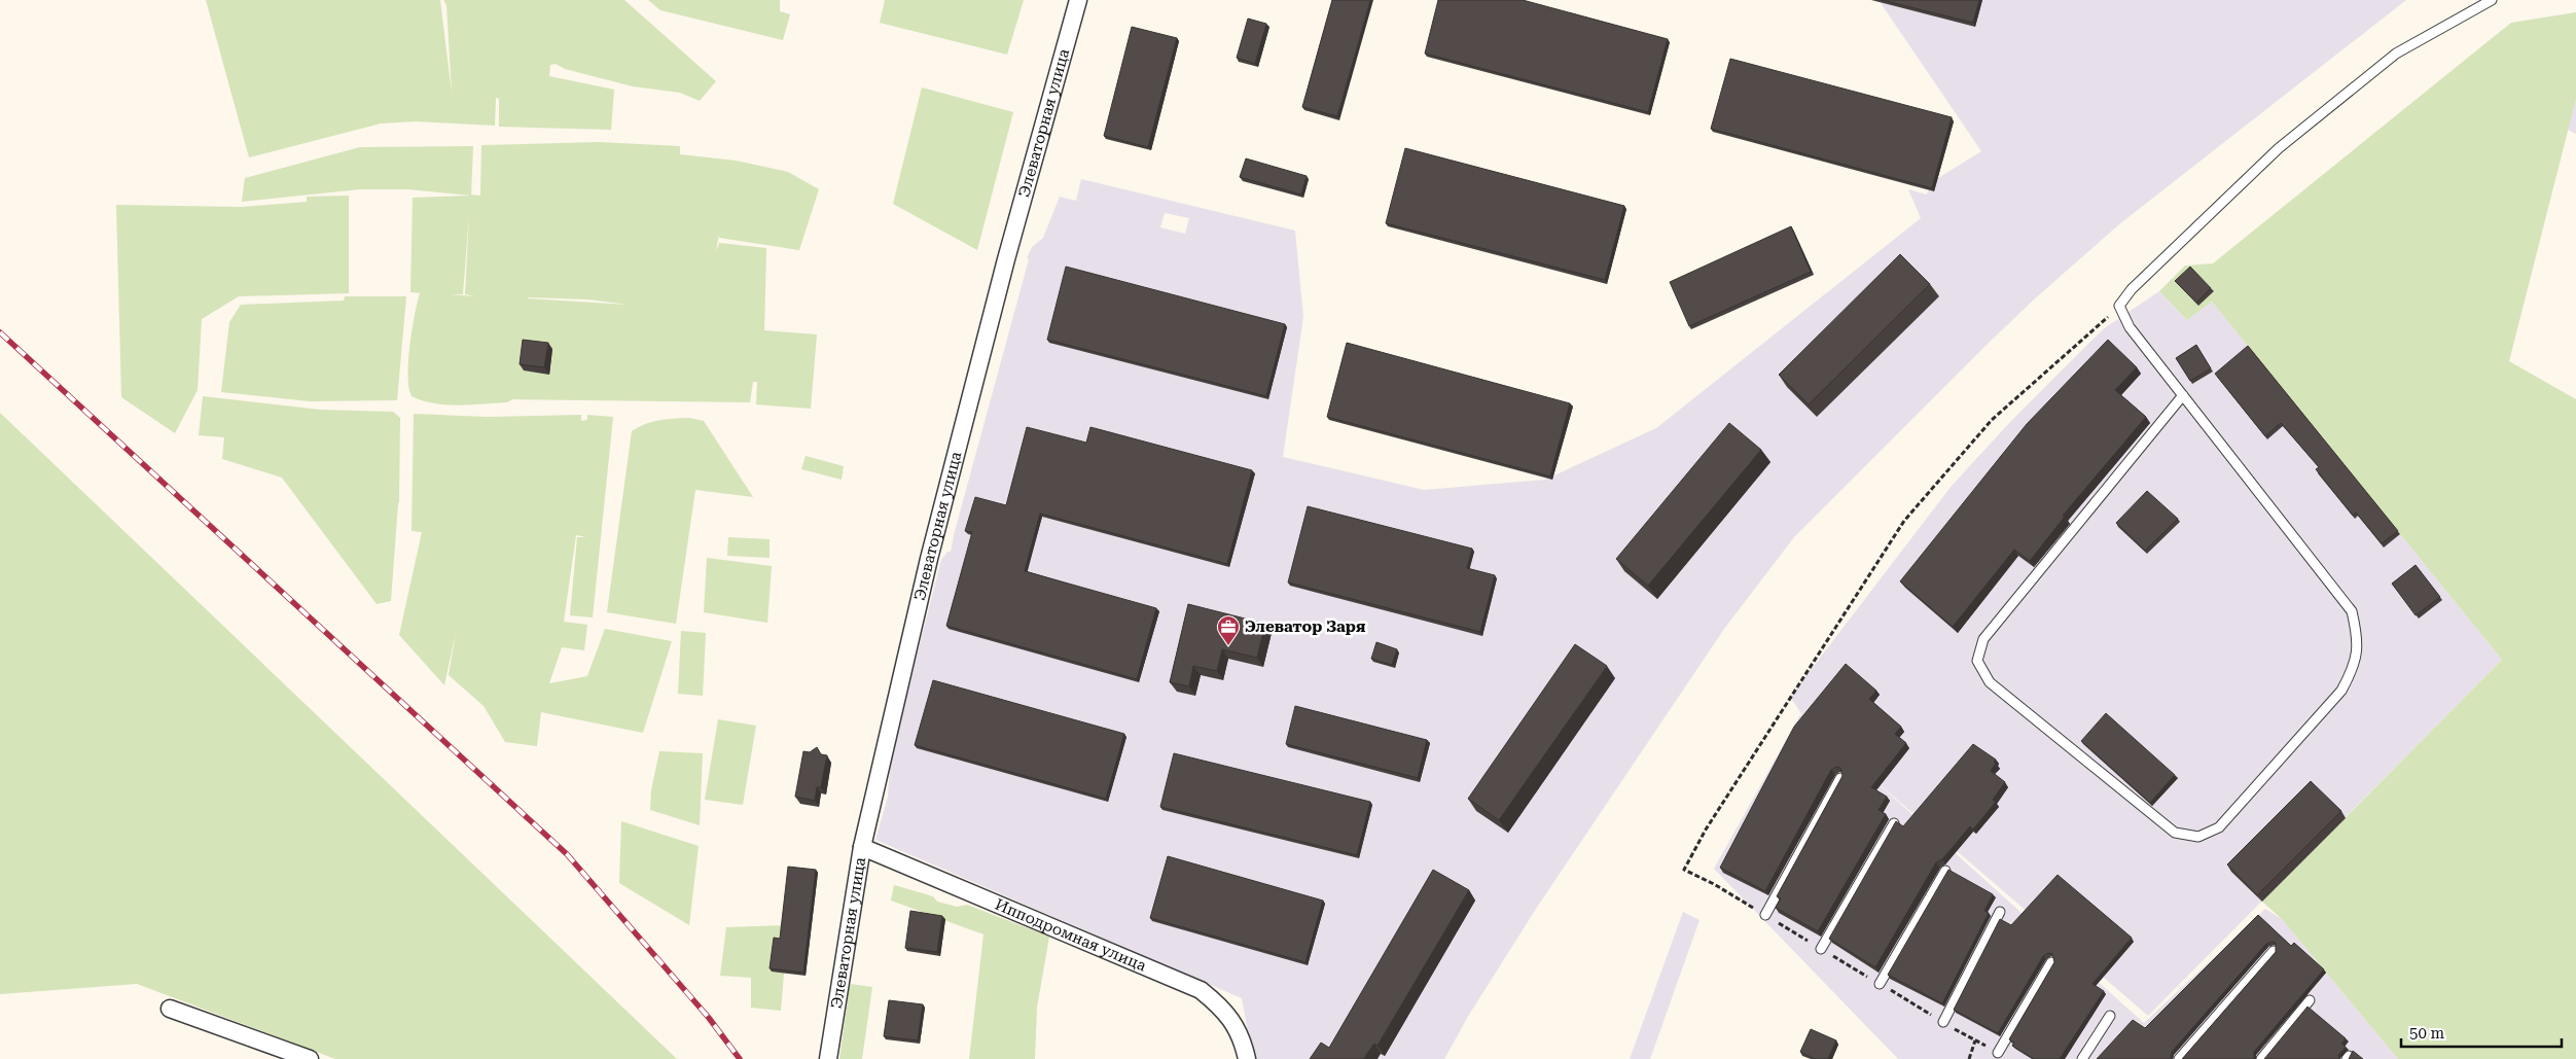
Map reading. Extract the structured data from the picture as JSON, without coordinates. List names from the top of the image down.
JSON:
{
  "streets": {
    "street": ["Элеваторная улица", "Ипподромная улица"]
  },
  "crossings": [
    ["Элеваторная улица", "Ипподромная улица"]
  ],
  "places": {
    "office": ["Элеватор Заря"]
  },
  "scale_bar": "50 m"
}
